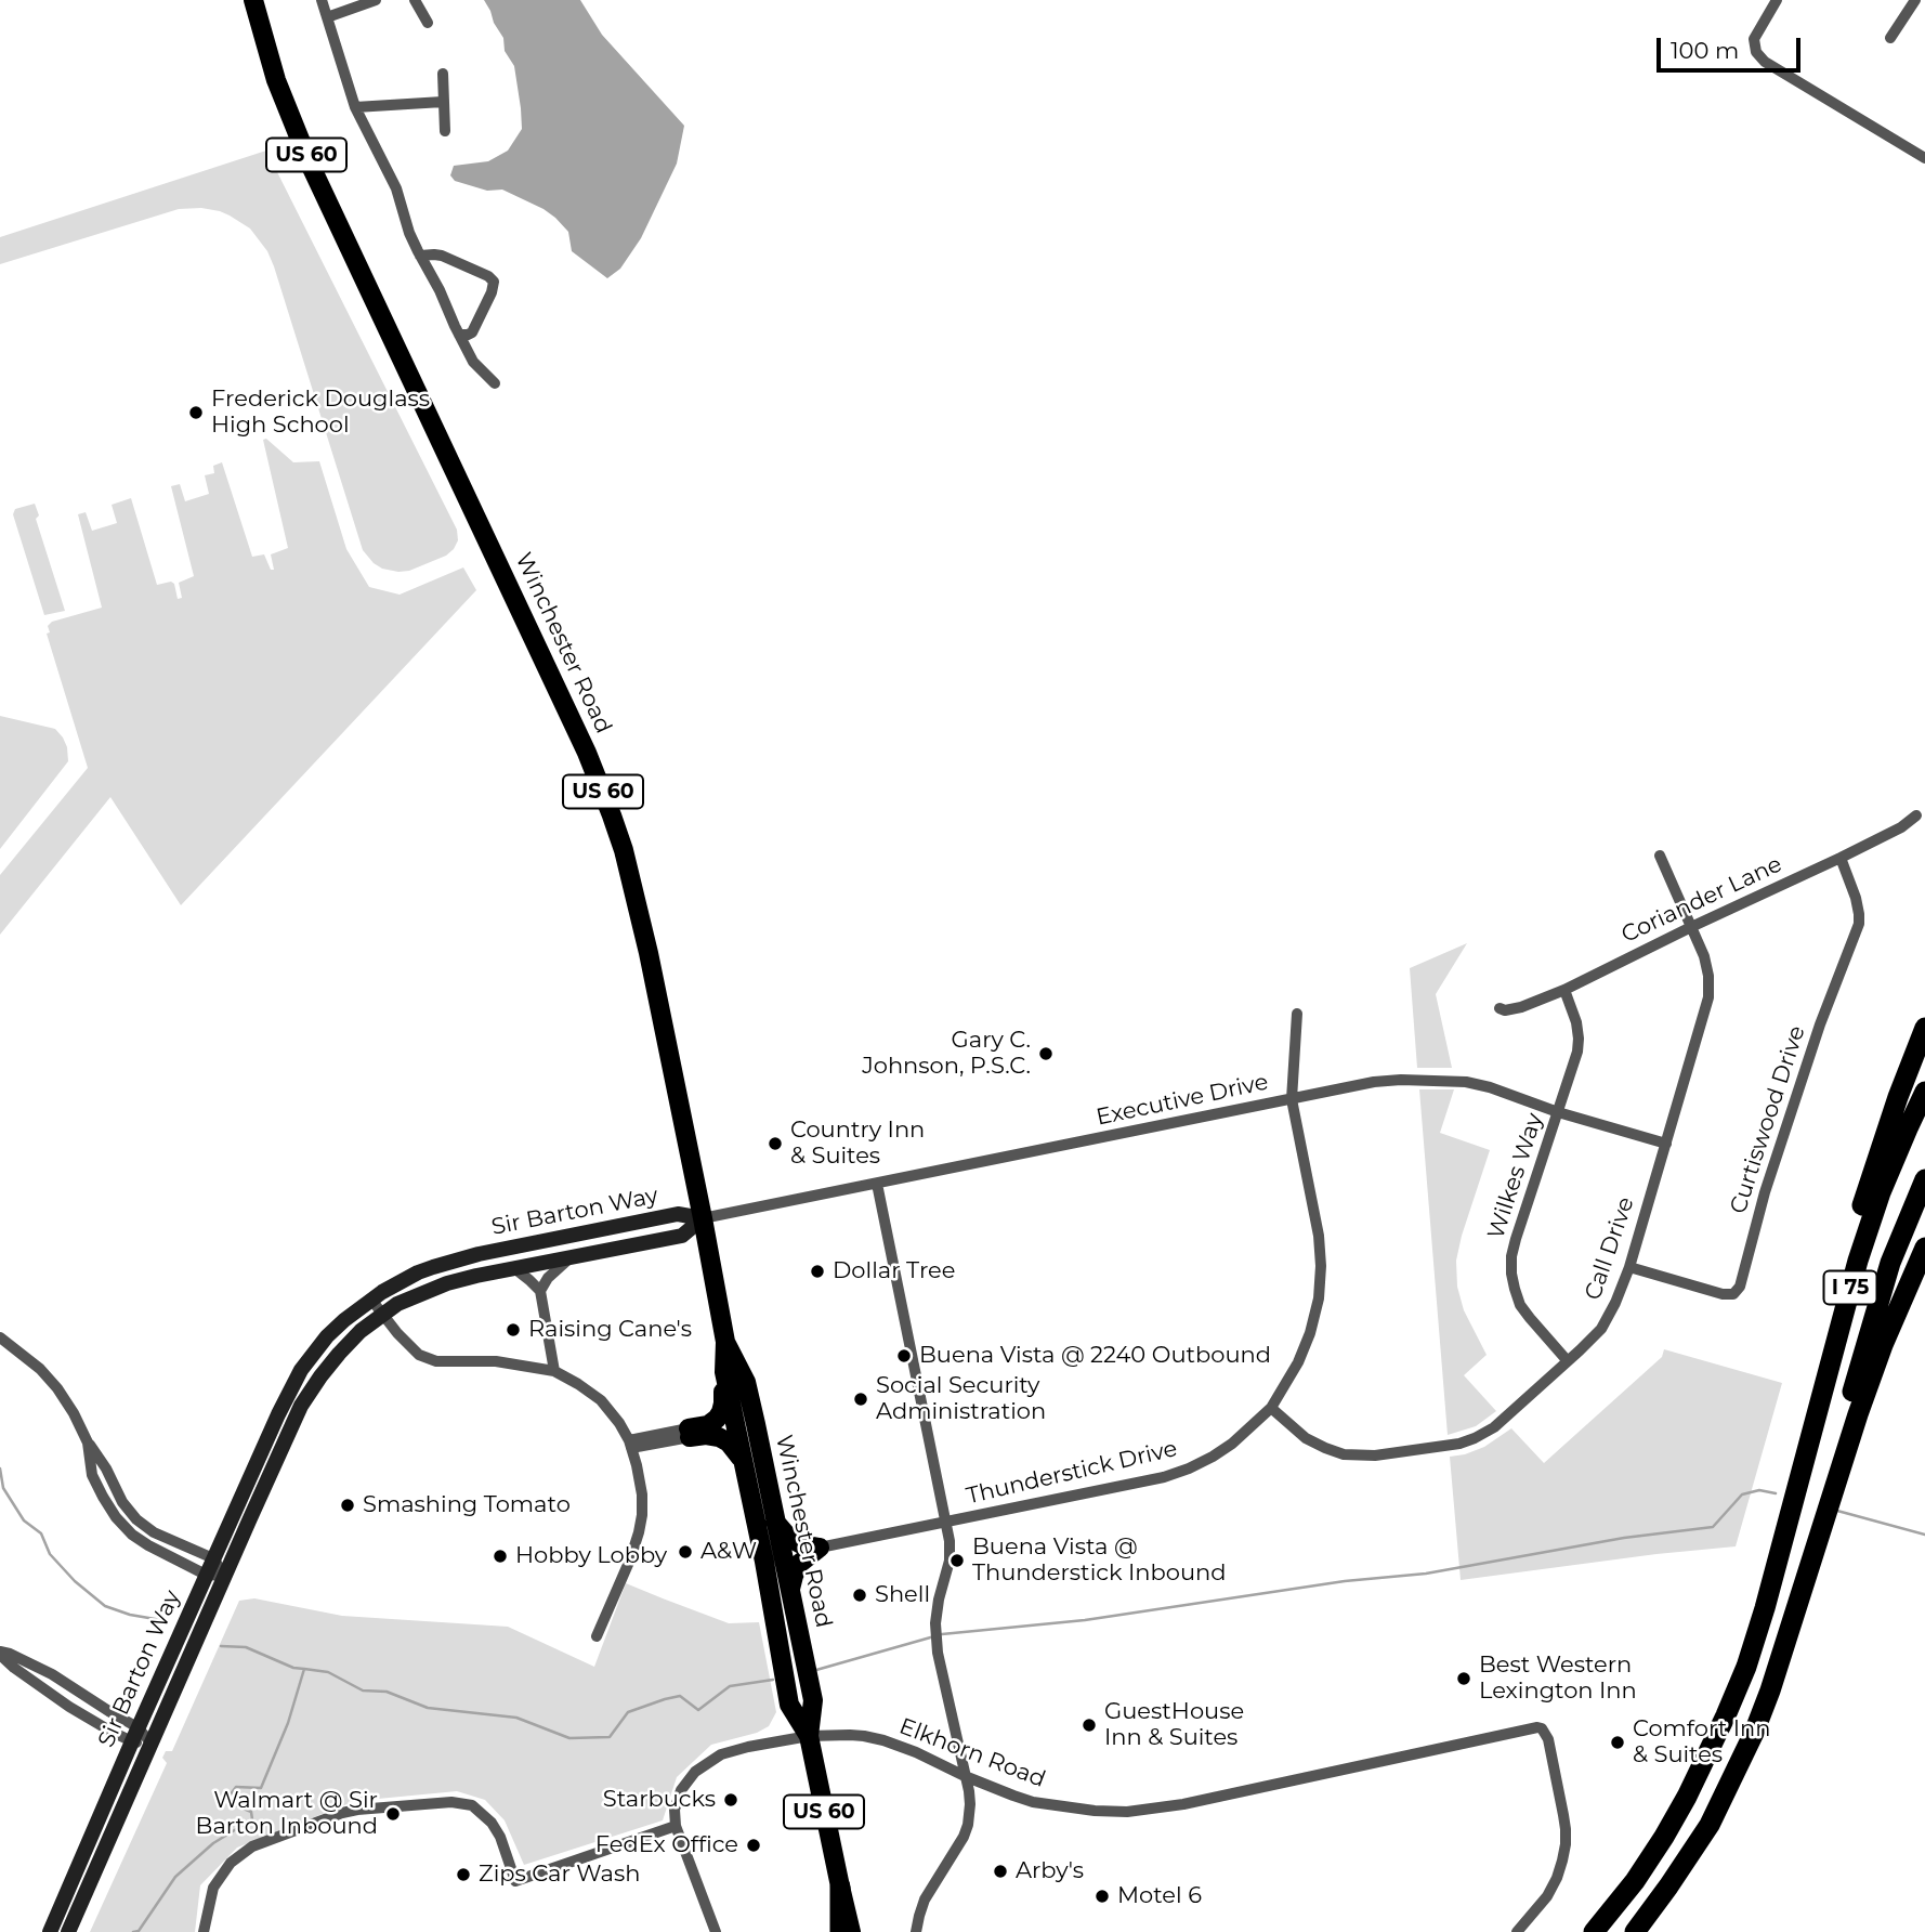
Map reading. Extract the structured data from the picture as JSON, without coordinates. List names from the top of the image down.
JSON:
{
  "streets": {
    "highway": ["US 60", "Winchester Road", "I 75"],
    "main road": ["Sir Barton Way"],
    "street": [
      "Coriander Lane",
      "Executive Drive",
      "Curtiswood Drive",
      "Wilkes Way",
      "Call Drive",
      "Thunderstick Drive",
      "Elkhorn Road"
    ]
  },
  "crossings": [
    ["Winchester Road", "Executive Drive"],
    ["Winchester Road", "Sir Barton Way"],
    ["Winchester Road", "Elkhorn Road"],
    ["Coriander Lane", "Curtiswood Drive"],
    ["Coriander Lane", "Wilkes Way"],
    ["Coriander Lane", "Call Drive"],
    ["Executive Drive", "Wilkes Way"],
    ["Executive Drive", "Sir Barton Way"],
    ["Executive Drive", "Call Drive"],
    ["Executive Drive", "Thunderstick Drive"],
    ["Curtiswood Drive", "Call Drive"],
    ["Wilkes Way", "Call Drive"],
    ["Call Drive", "Thunderstick Drive"]
  ],
  "places": [
    "Frederick Douglass High School",
    "Gary C. Johnson, P.S.C.",
    "Country Inn & Suites",
    "Dollar Tree",
    "Raising Cane's",
    "Buena Vista @ 2240 Outbound",
    "Social Security Administration",
    "Smashing Tomato",
    "A&W",
    "Hobby Lobby",
    "Buena Vista @ Thunderstick Inbound",
    "Shell",
    "Best Western Lexington Inn",
    "GuestHouse Inn & Suites",
    "Comfort Inn & Suites",
    "Starbucks",
    "Walmart @ Sir Barton Inbound",
    "FedEx Office",
    "Arby's",
    "Zips Car Wash",
    "Motel 6"
  ],
  "scale_bar": "100 m"
}
